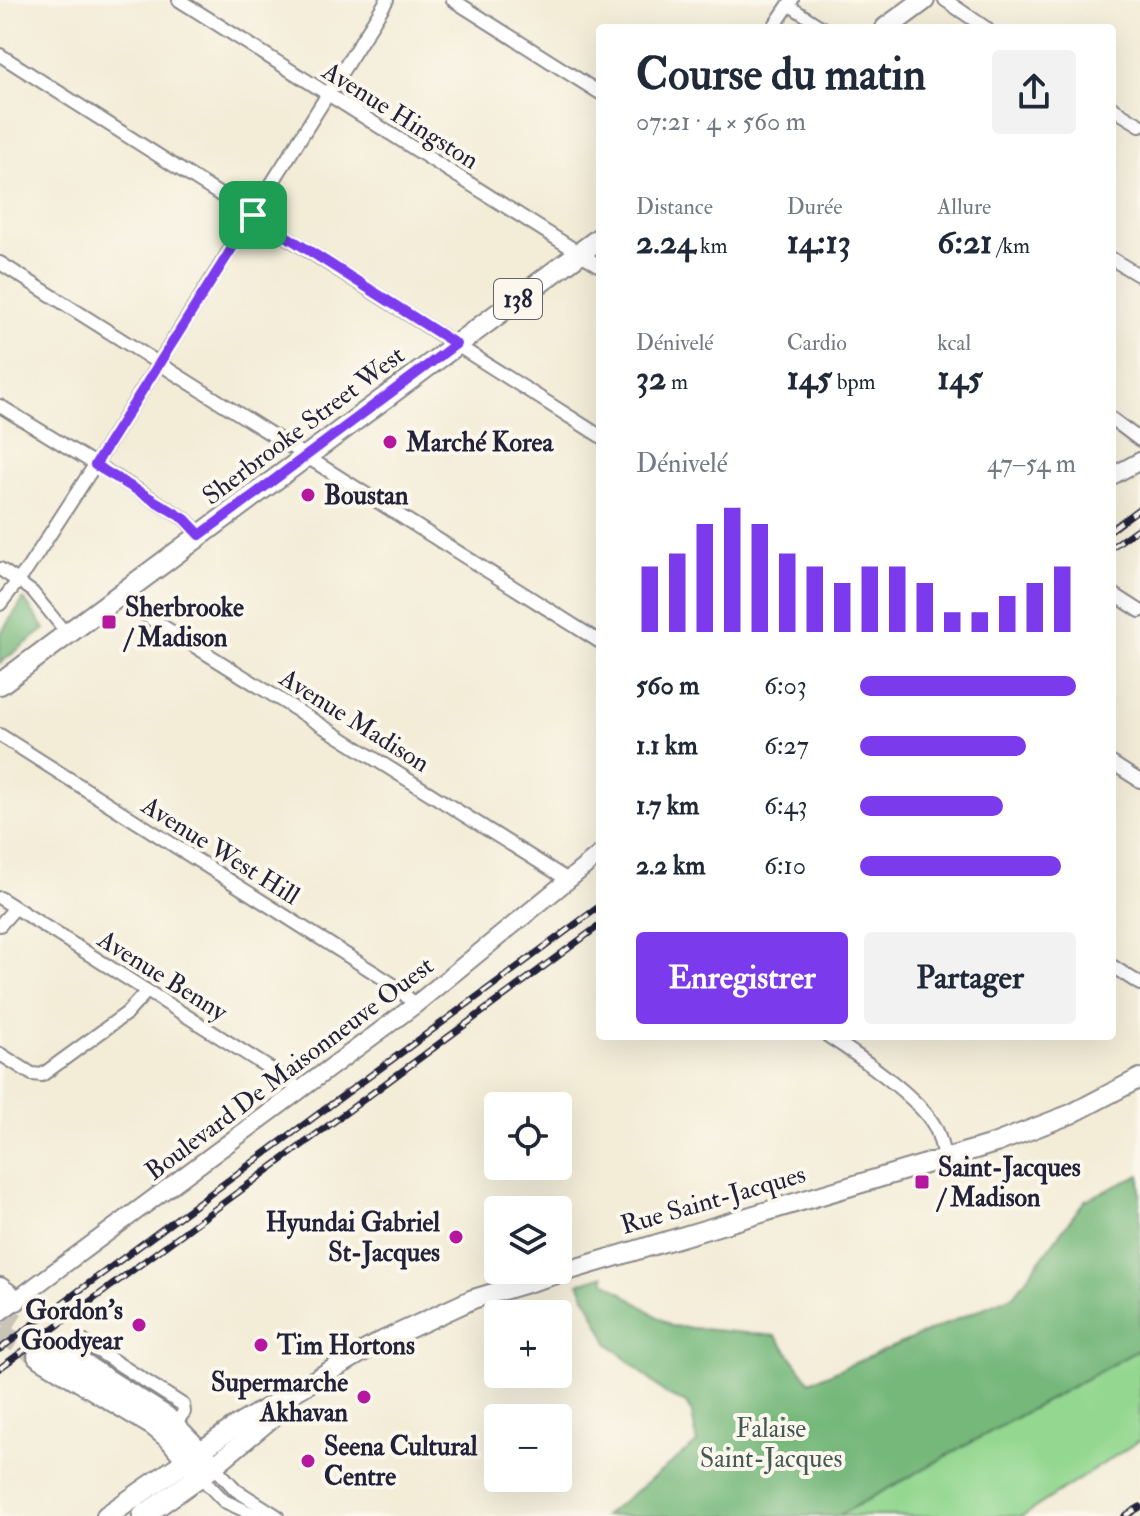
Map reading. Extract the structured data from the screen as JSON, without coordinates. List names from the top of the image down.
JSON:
{
  "streets": {
    "main road": ["138", "Sherbrooke Street West", "Rue Saint-Jacques"],
    "street": [
      "Avenue Hingston",
      "Avenue Madison",
      "Avenue West Hill",
      "Avenue Benny",
      "Boulevard De Maisonneuve Ouest"
    ]
  },
  "crossings": [
    ["Avenue Hingston", "Sherbrooke Street West"],
    ["Sherbrooke Street West", "Avenue Madison"],
    ["Avenue Madison", "Boulevard De Maisonneuve Ouest"],
    ["Avenue West Hill", "Boulevard De Maisonneuve Ouest"],
    ["Avenue Benny", "Boulevard De Maisonneuve Ouest"]
  ],
  "parks": ["Falaise Saint-Jacques"],
  "places": {
    "other": [
      "Marché Korea",
      "Boustan",
      "Hyundai Gabriel St-Jacques",
      "Gordon's Goodyear",
      "Tim Hortons",
      "Supermarche Akhavan",
      "Seena Cultural Centre"
    ],
    "transit": ["Sherbrooke / Madison", "Saint-Jacques / Madison"]
  },
  "page": {
    "heading": ["Course du matin", "07:21 · 4 × 560 m"],
    "stats": [
      ["Distance", "2.24 km"],
      ["Durée", "14:13"],
      ["Allure", "6:21 /km"],
      ["Dénivelé", "32 m"],
      ["Cardio", "145 bpm"],
      ["kcal", "145"]
    ],
    "chart": ["Dénivelé", "47–54 m"],
    "list": [
      {
        "name": "560 m",
        "note": "6:03"
      },
      {
        "name": "1.1 km",
        "note": "6:27"
      },
      {
        "name": "1.7 km",
        "note": "6:43"
      },
      {
        "name": "2.2 km",
        "note": "6:10"
      }
    ],
    "buttons": ["Enregistrer", "Partager"],
    "map_buttons": ["+", "−"]
  }
}
